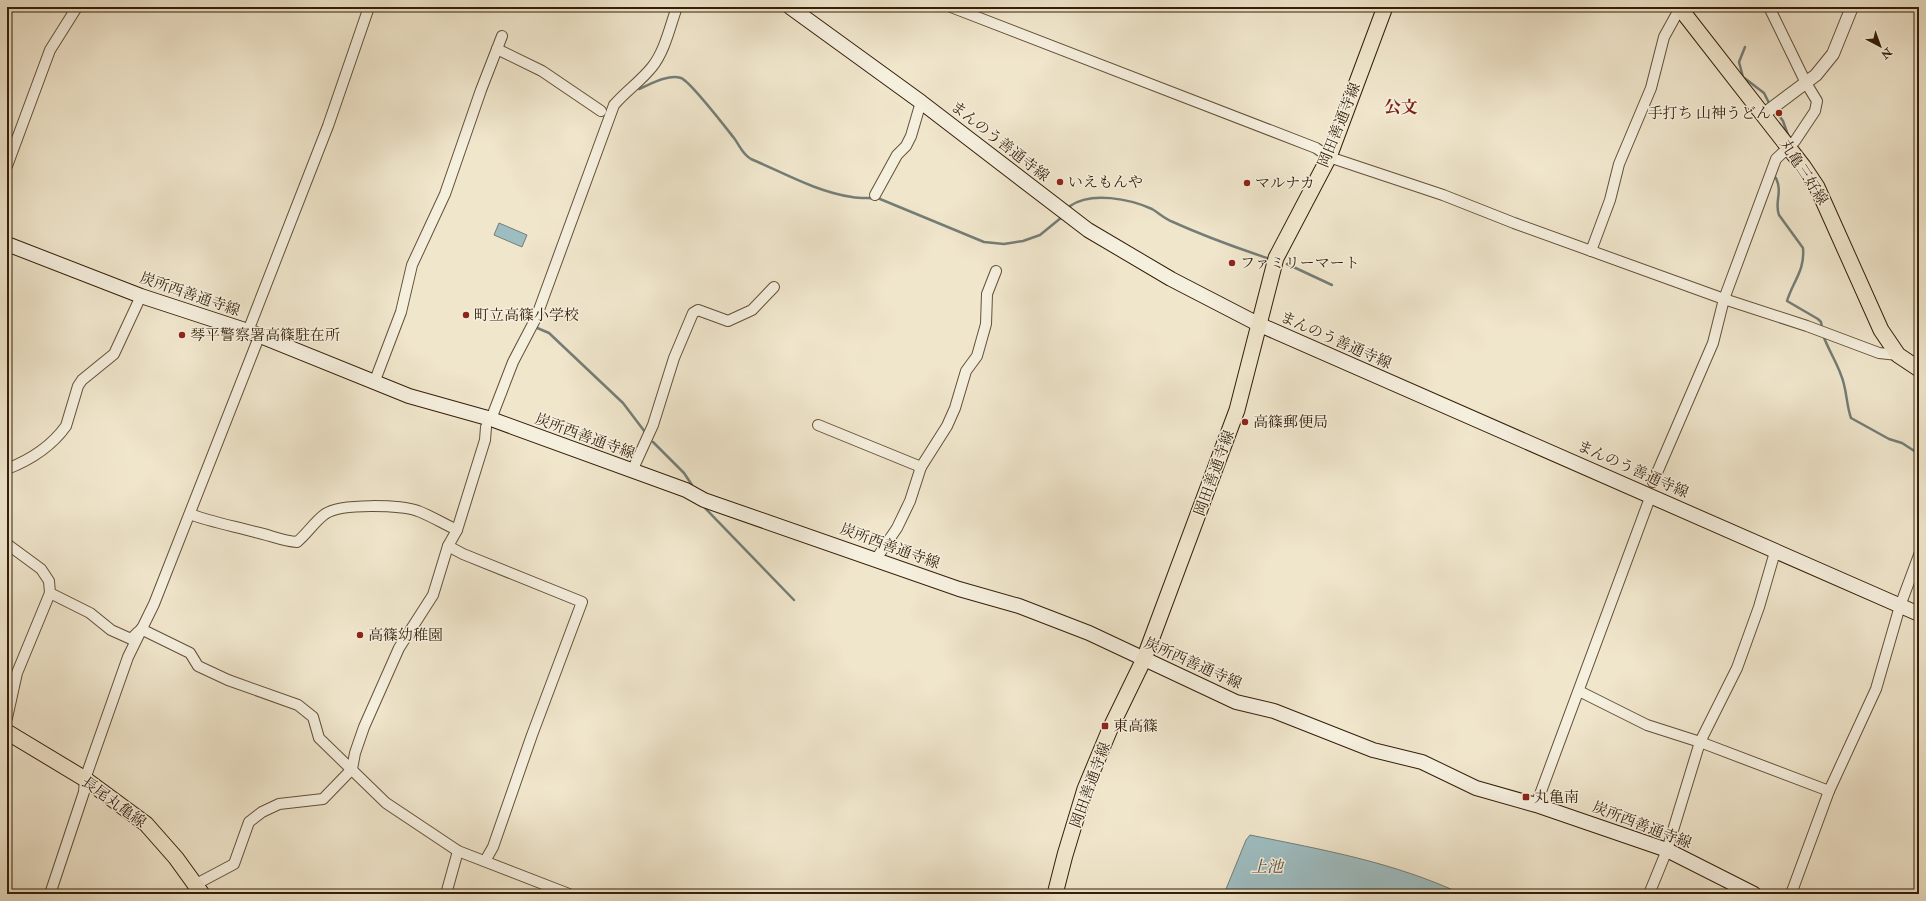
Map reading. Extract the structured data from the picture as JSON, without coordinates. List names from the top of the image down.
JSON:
{
  "streets": {
    "main road": [
      "岡田善通寺線",
      "まんのう善通寺線",
      "丸亀三好線",
      "炭所西善通寺線",
      "長尾丸亀線"
    ]
  },
  "crossings": [
    ["岡田善通寺線", "まんのう善通寺線"],
    ["岡田善通寺線", "炭所西善通寺線"]
  ],
  "districts": ["公文"],
  "water": ["上池"],
  "places": {
    "other": [
      "手打ち 山神うどん",
      "いえもんや",
      "マルナカ",
      "ファミリーマート",
      "町立高篠小学校",
      "琴平警察署高篠駐在所",
      "高篠郵便局",
      "高篠幼稚園"
    ],
    "transit": ["東高篠", "丸亀南"]
  },
  "north": "bottom right"
}
